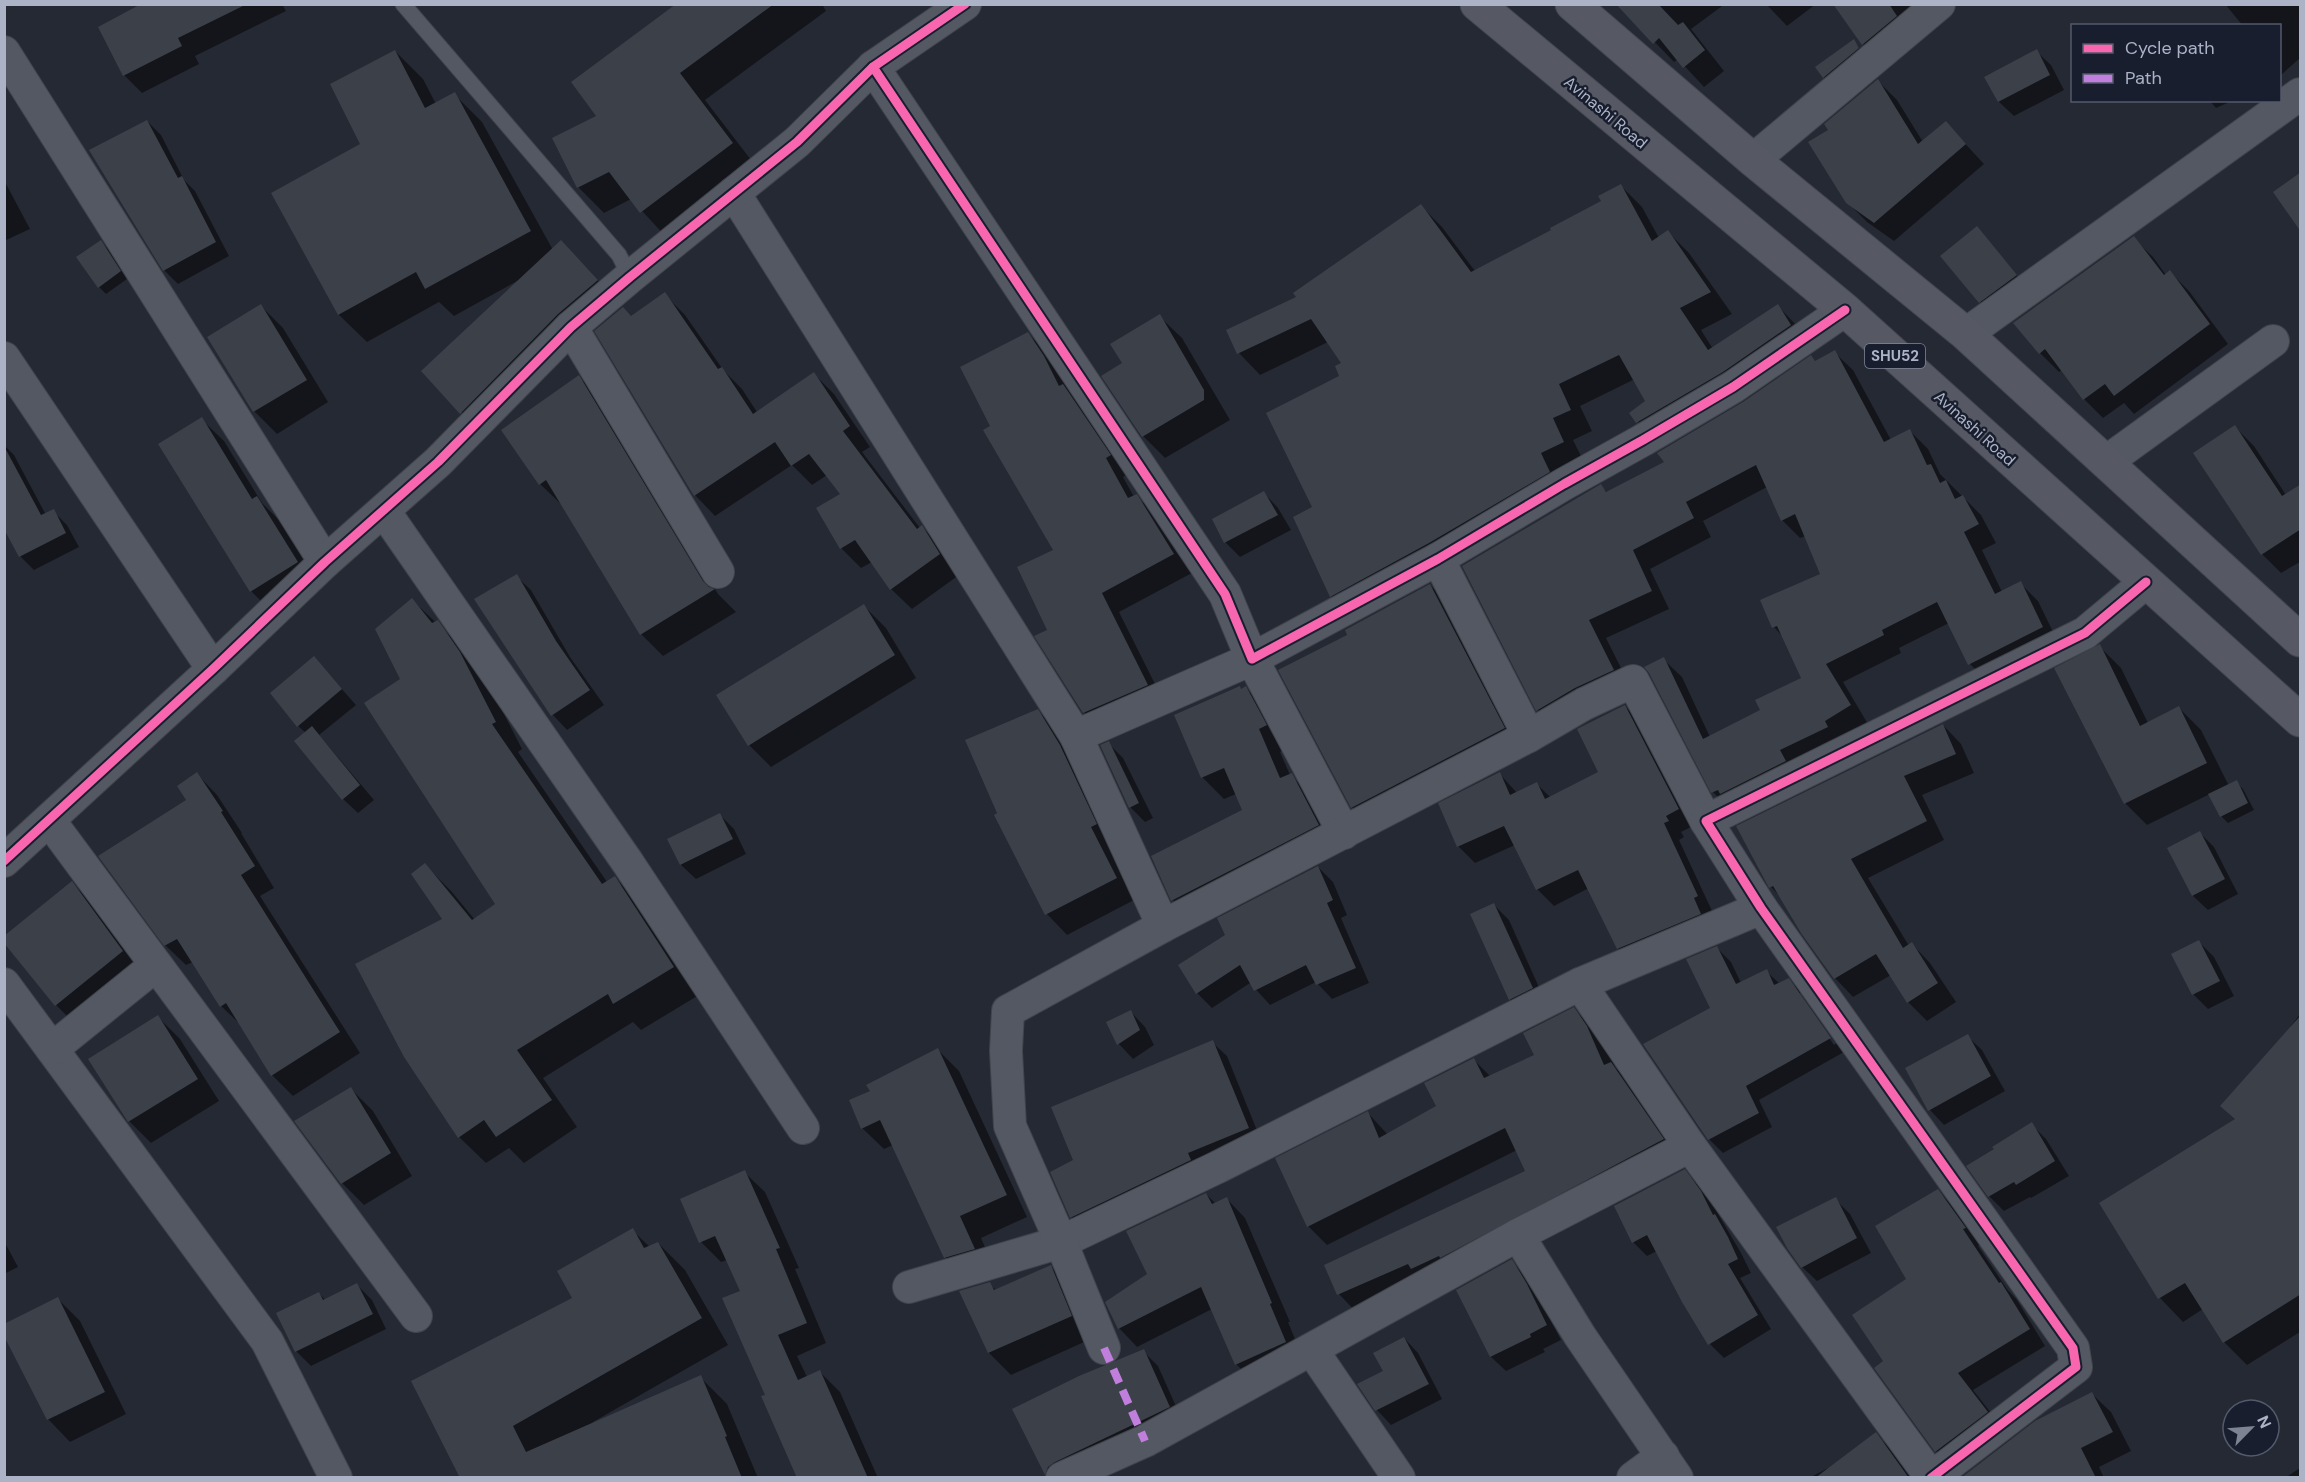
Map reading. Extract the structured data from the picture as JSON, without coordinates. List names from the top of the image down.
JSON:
{
  "streets": {
    "main road": ["Avinashi Road", "SHU52"]
  },
  "legend": ["Cycle path", "Path"],
  "north": "top right"
}
